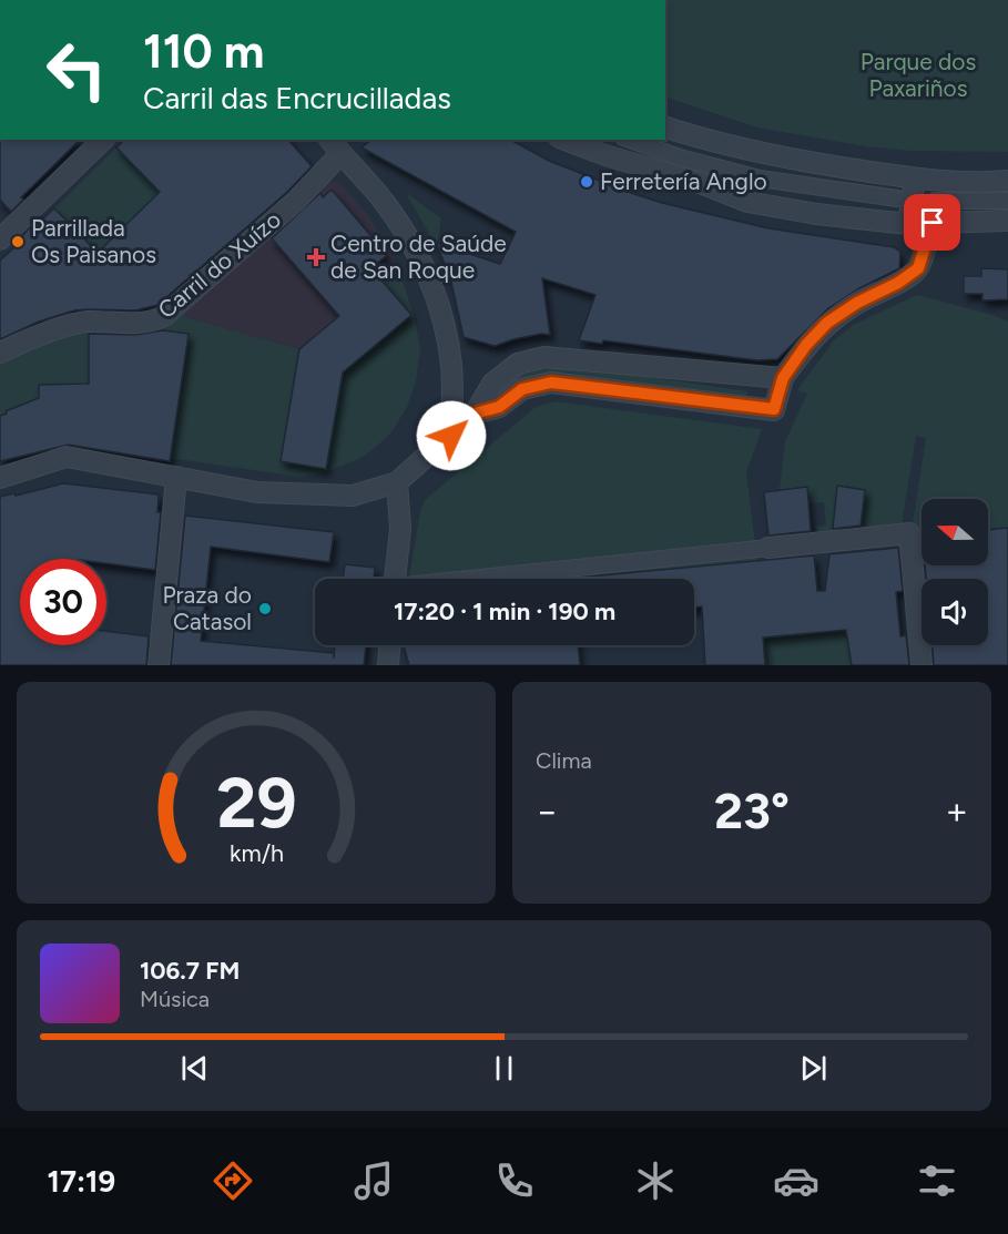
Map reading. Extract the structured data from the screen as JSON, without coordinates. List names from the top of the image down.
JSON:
{
  "streets": {
    "street": ["Carril do Xuízo"]
  },
  "parks": ["Parque dos Paxariños"],
  "places": {
    "other": ["Ferretería Anglo", "Parrillada Os Paisanos", "Praza do Catasol"],
    "health": ["Centro de Saúde de San Roque"]
  },
  "north": "left",
  "page": {
    "turn": ["110 m", "Carril das Encrucilladas"],
    "limit": "30",
    "trip": "17:20 · 1 min · 190 m",
    "tile": "Clima",
    "heat": ["−", "23°", "+"],
    "song": ["106.7 FM", "Música"],
    "tabs": "17:19",
    "gauge": ["29", "km/h"]
  }
}
